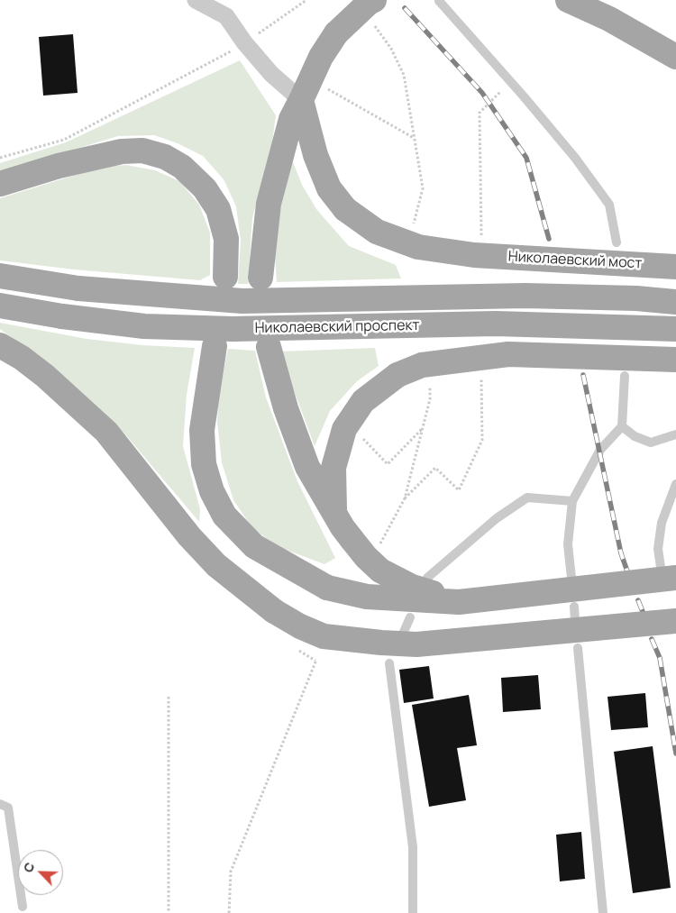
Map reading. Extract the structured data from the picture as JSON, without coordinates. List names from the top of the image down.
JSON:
{
  "streets": {
    "main road": ["Николаевский мост", "Николаевский проспект"]
  },
  "north": "top left"
}
